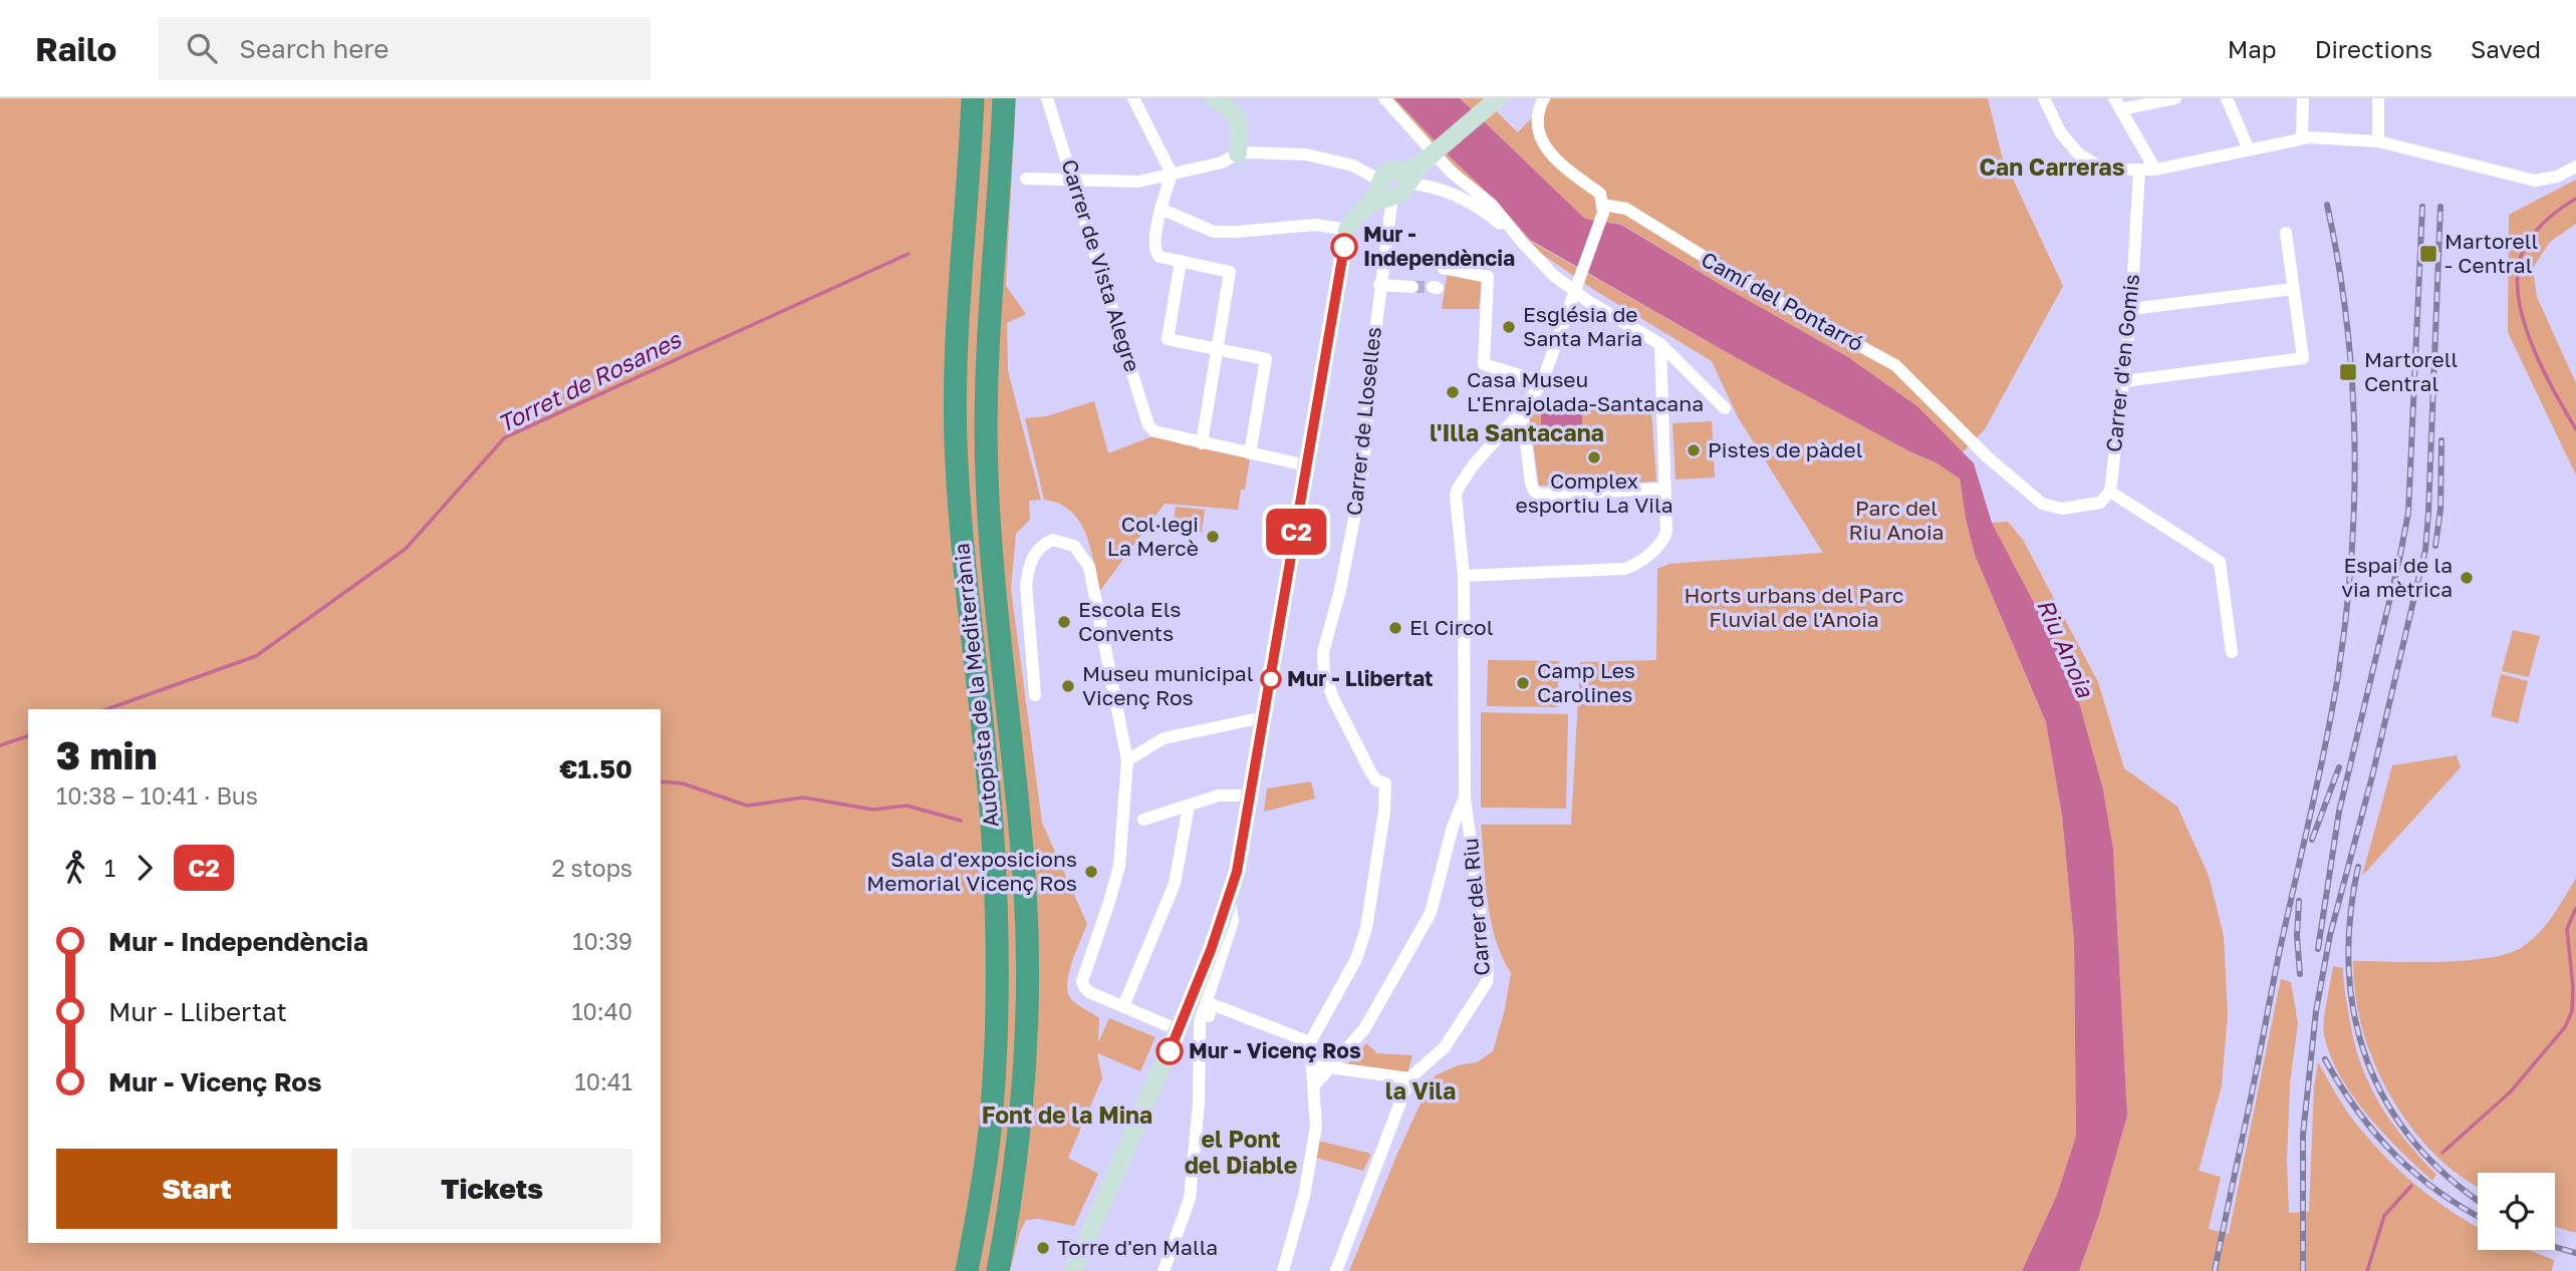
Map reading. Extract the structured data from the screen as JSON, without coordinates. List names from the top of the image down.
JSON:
{
  "streets": {
    "highway": ["Autopista de la Mediterrània"],
    "street": [
      "Carrer de Vista Alegre",
      "Camí del Pontarró",
      "Carrer d'en Gomis",
      "Carrer de Lloselles",
      "Carrer del Riu"
    ]
  },
  "crossings": [
    ["Camí del Pontarró", "Carrer d'en Gomis"]
  ],
  "districts": [
    "Can Carreras",
    "l'Illa Santacana",
    "la Vila",
    "Font de la Mina",
    "el Pont del Diable"
  ],
  "water": ["Torret de Rosanes", "Riu Anoia"],
  "parks": ["Parc del Riu Anoia", "Horts urbans del Parc Fluvial de l'Anoia"],
  "places": {
    "other": [
      "Mur - Independència",
      "Església de Santa Maria",
      "Casa Museu L'Enrajolada-Santacana",
      "Pistes de pàdel",
      "Complex esportiu La Vila",
      "Col·legi La Mercè",
      "Espai de la via mètrica",
      "Escola Els Convents",
      "El Circol",
      "Mur - Llibertat",
      "Camp Les Carolines",
      "Museu municipal Vicenç Ros",
      "Sala d'exposicions Memorial Vicenç Ros",
      "Mur - Vicenç Ros",
      "Torre d'en Malla"
    ],
    "transit": ["Martorell - Central", "Martorell Central"]
  },
  "lines": ["bus line C2"],
  "page": {
    "header": "Railo",
    "search": "Search here",
    "nav": ["Map", "Directions", "Saved"],
    "on_map": "C2",
    "heading": ["3 min", "10:38 – 10:41 · Bus", "€1.50"],
    "legs": ["1", "C2", "2 stops"],
    "list": [
      {
        "name": "Mur - Independència",
        "value": "10:39"
      },
      {
        "name": "Mur - Llibertat",
        "value": "10:40"
      },
      {
        "name": "Mur - Vicenç Ros",
        "value": "10:41"
      }
    ],
    "buttons": ["Start", "Tickets"]
  }
}
